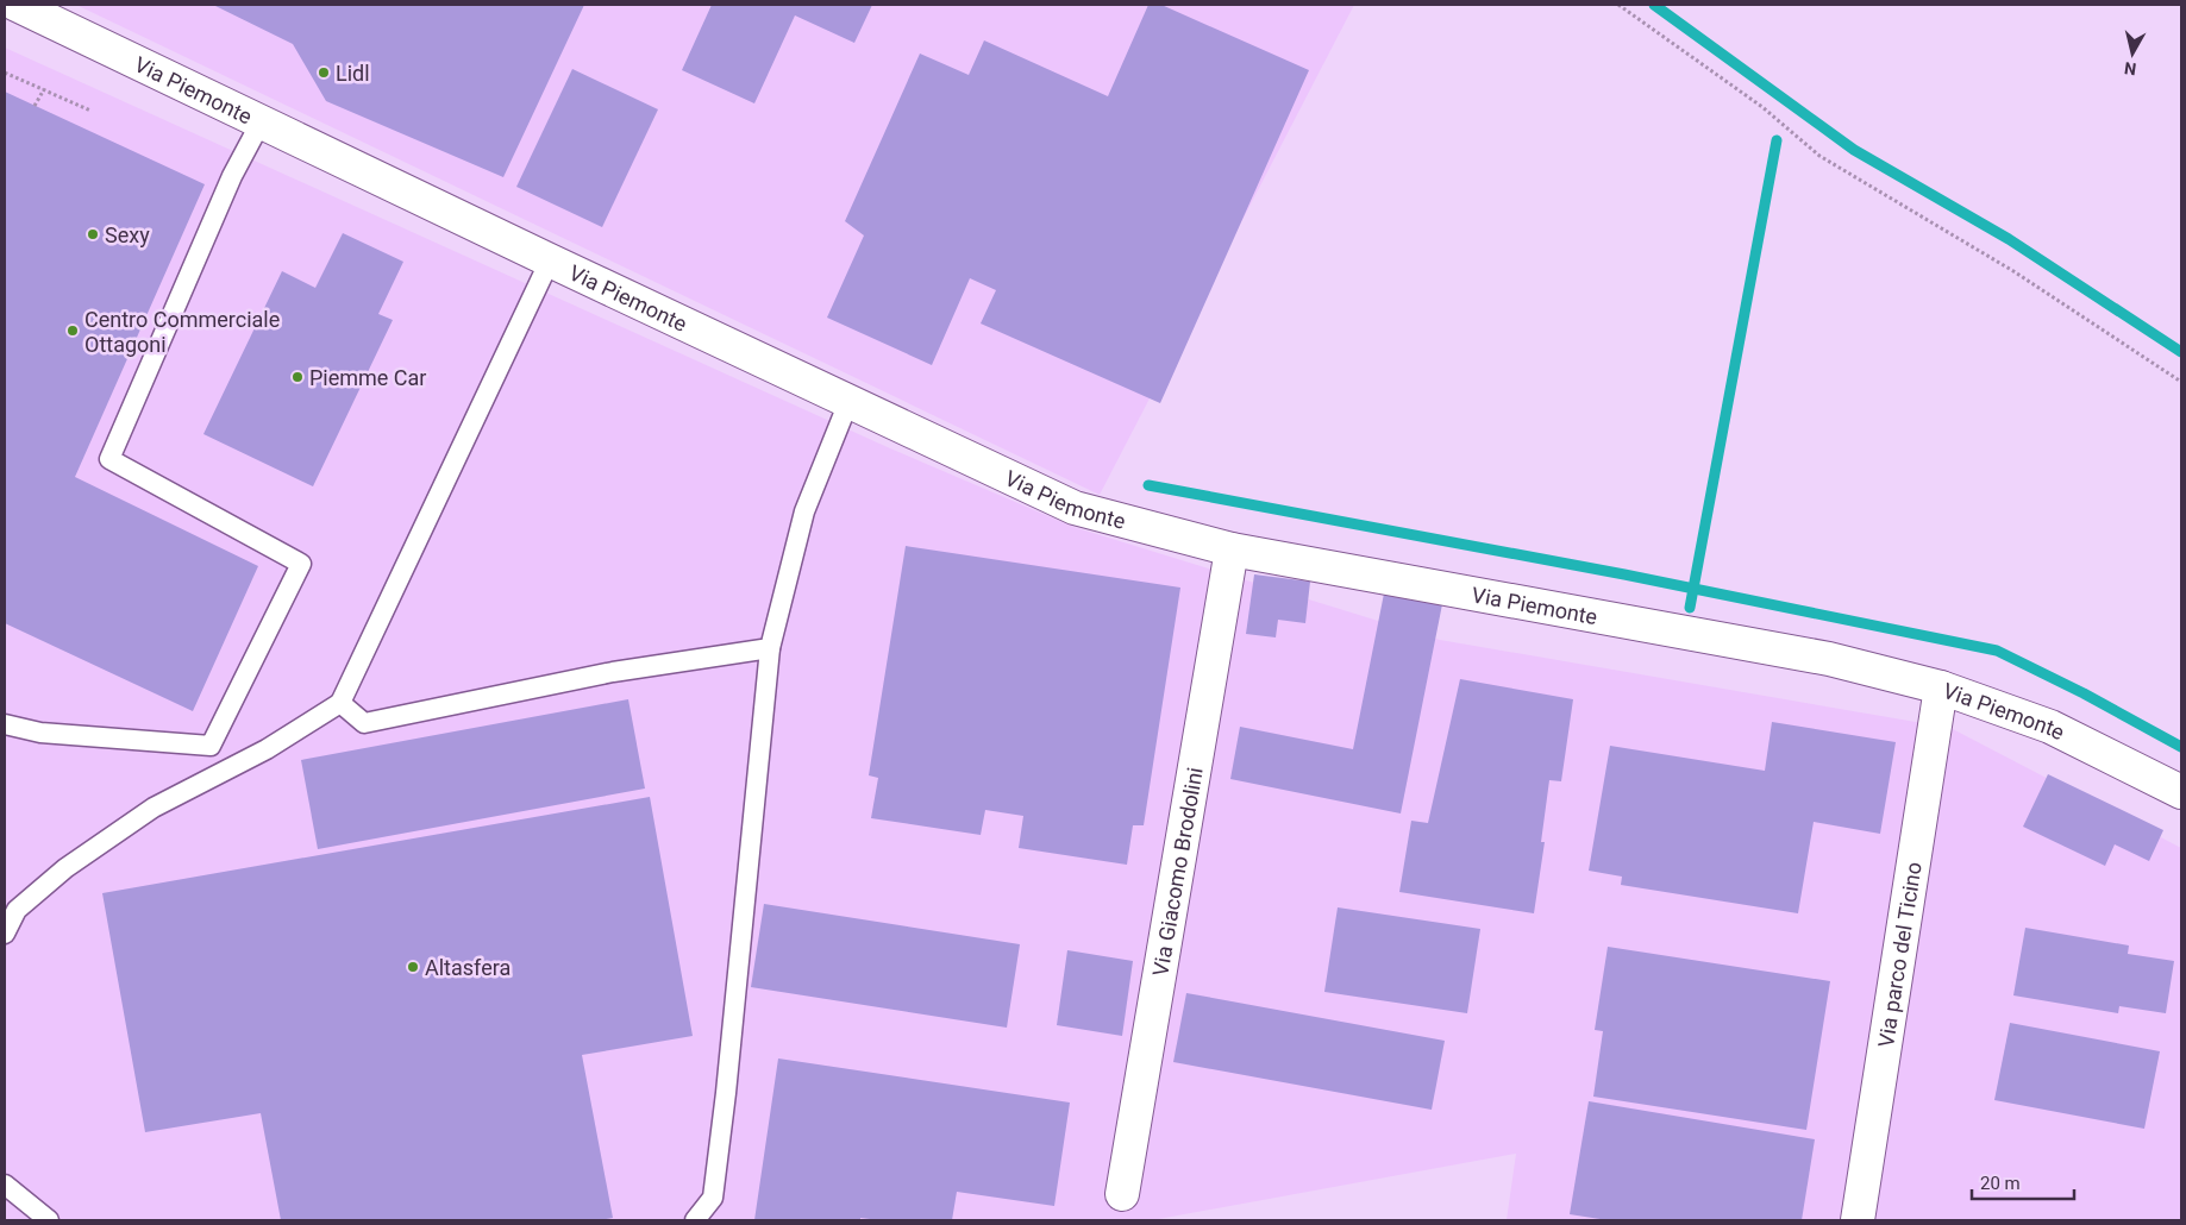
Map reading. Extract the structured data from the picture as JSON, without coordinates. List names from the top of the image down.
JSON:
{
  "streets": {
    "street": ["Via Piemonte", "Via Giacomo Brodolini", "Via parco del Ticino"]
  },
  "crossings": [
    ["Via Piemonte", "Via Giacomo Brodolini"],
    ["Via Piemonte", "Via parco del Ticino"]
  ],
  "places": [
    "Lidl",
    "Sexy",
    "Centro Commerciale Ottagoni",
    "Piemme Car",
    "Altasfera"
  ],
  "scale_bar": "20 m",
  "north": "bottom"
}
